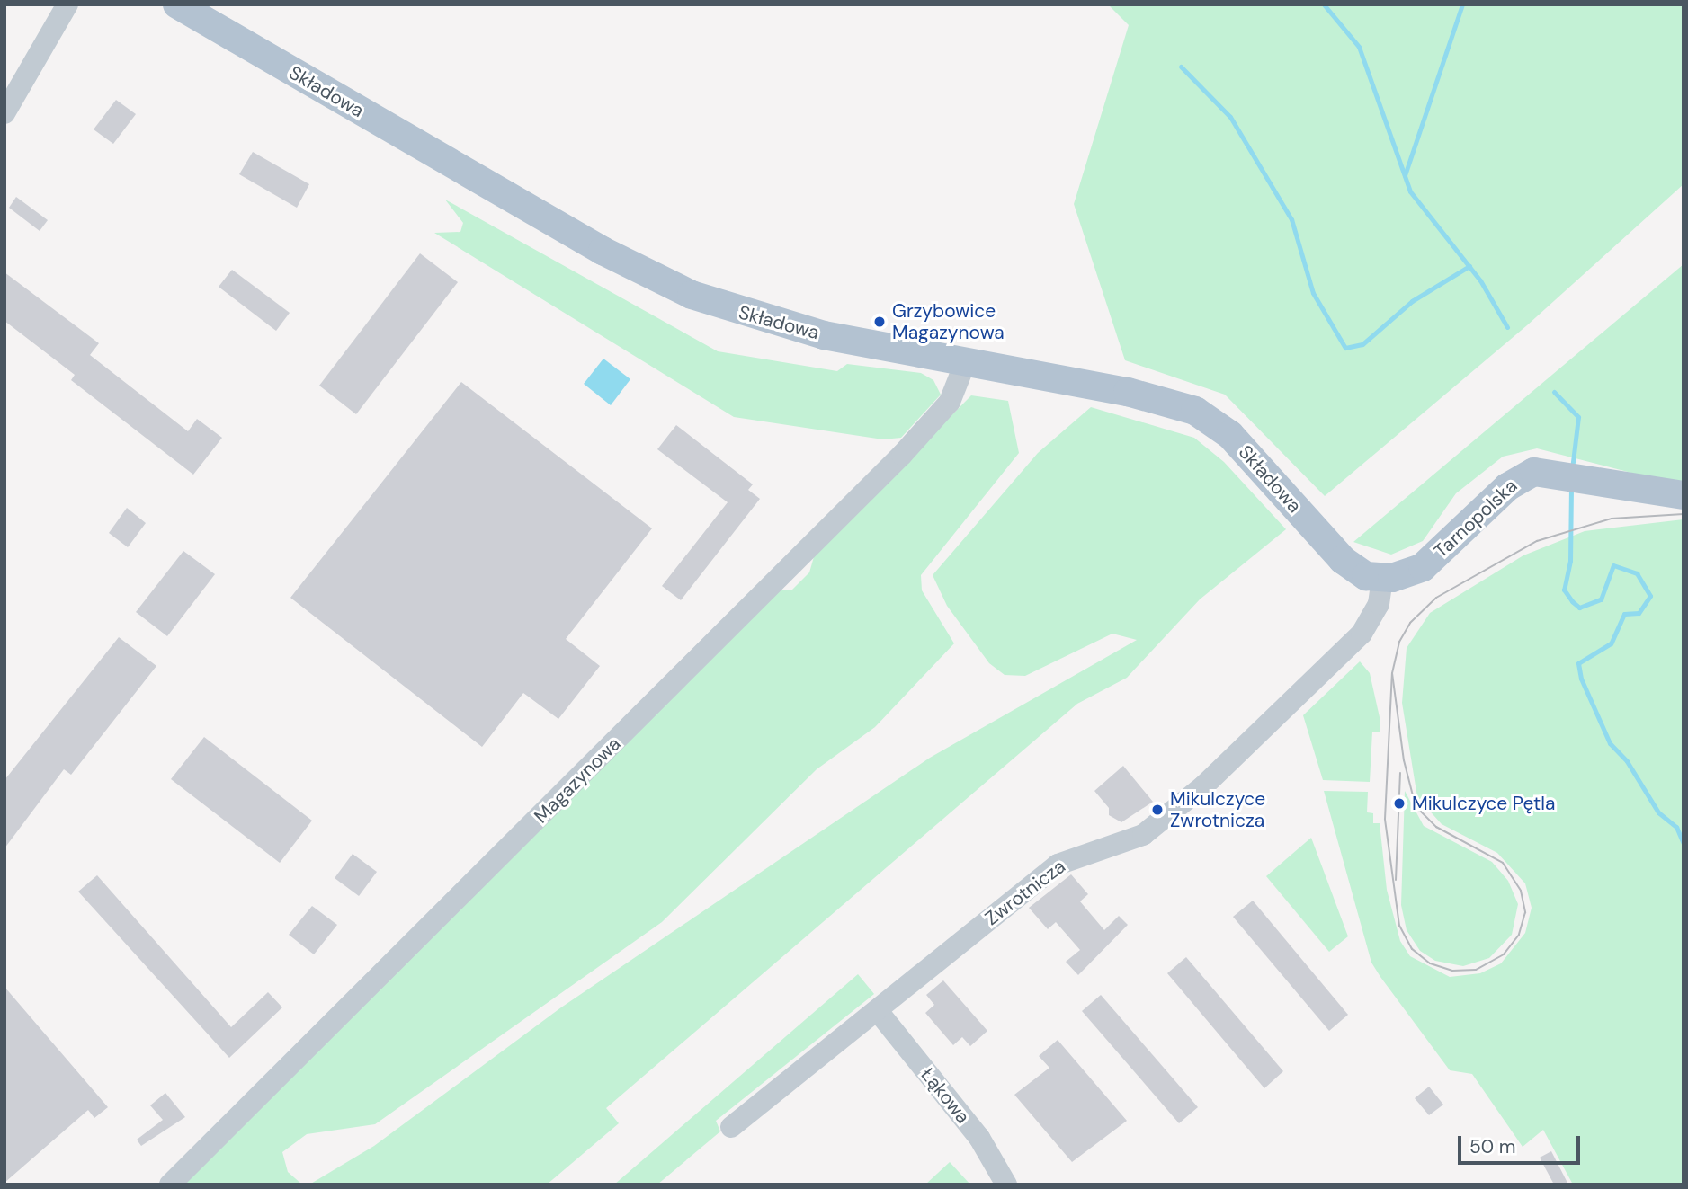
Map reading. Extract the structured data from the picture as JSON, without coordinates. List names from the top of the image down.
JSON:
{
  "streets": {
    "main road": ["Składowa", "Tarnopolska"],
    "street": ["Magazynowa", "Zwrotnicza", "Łąkowa"]
  },
  "crossings": [
    ["Składowa", "Tarnopolska"],
    ["Składowa", "Magazynowa"],
    ["Składowa", "Zwrotnicza"],
    ["Tarnopolska", "Zwrotnicza"],
    ["Zwrotnicza", "Łąkowa"]
  ],
  "places": ["Grzybowice Magazynowa", "Mikulczyce Pętla", "Mikulczyce Zwrotnicza"],
  "scale_bar": "50 m"
}
